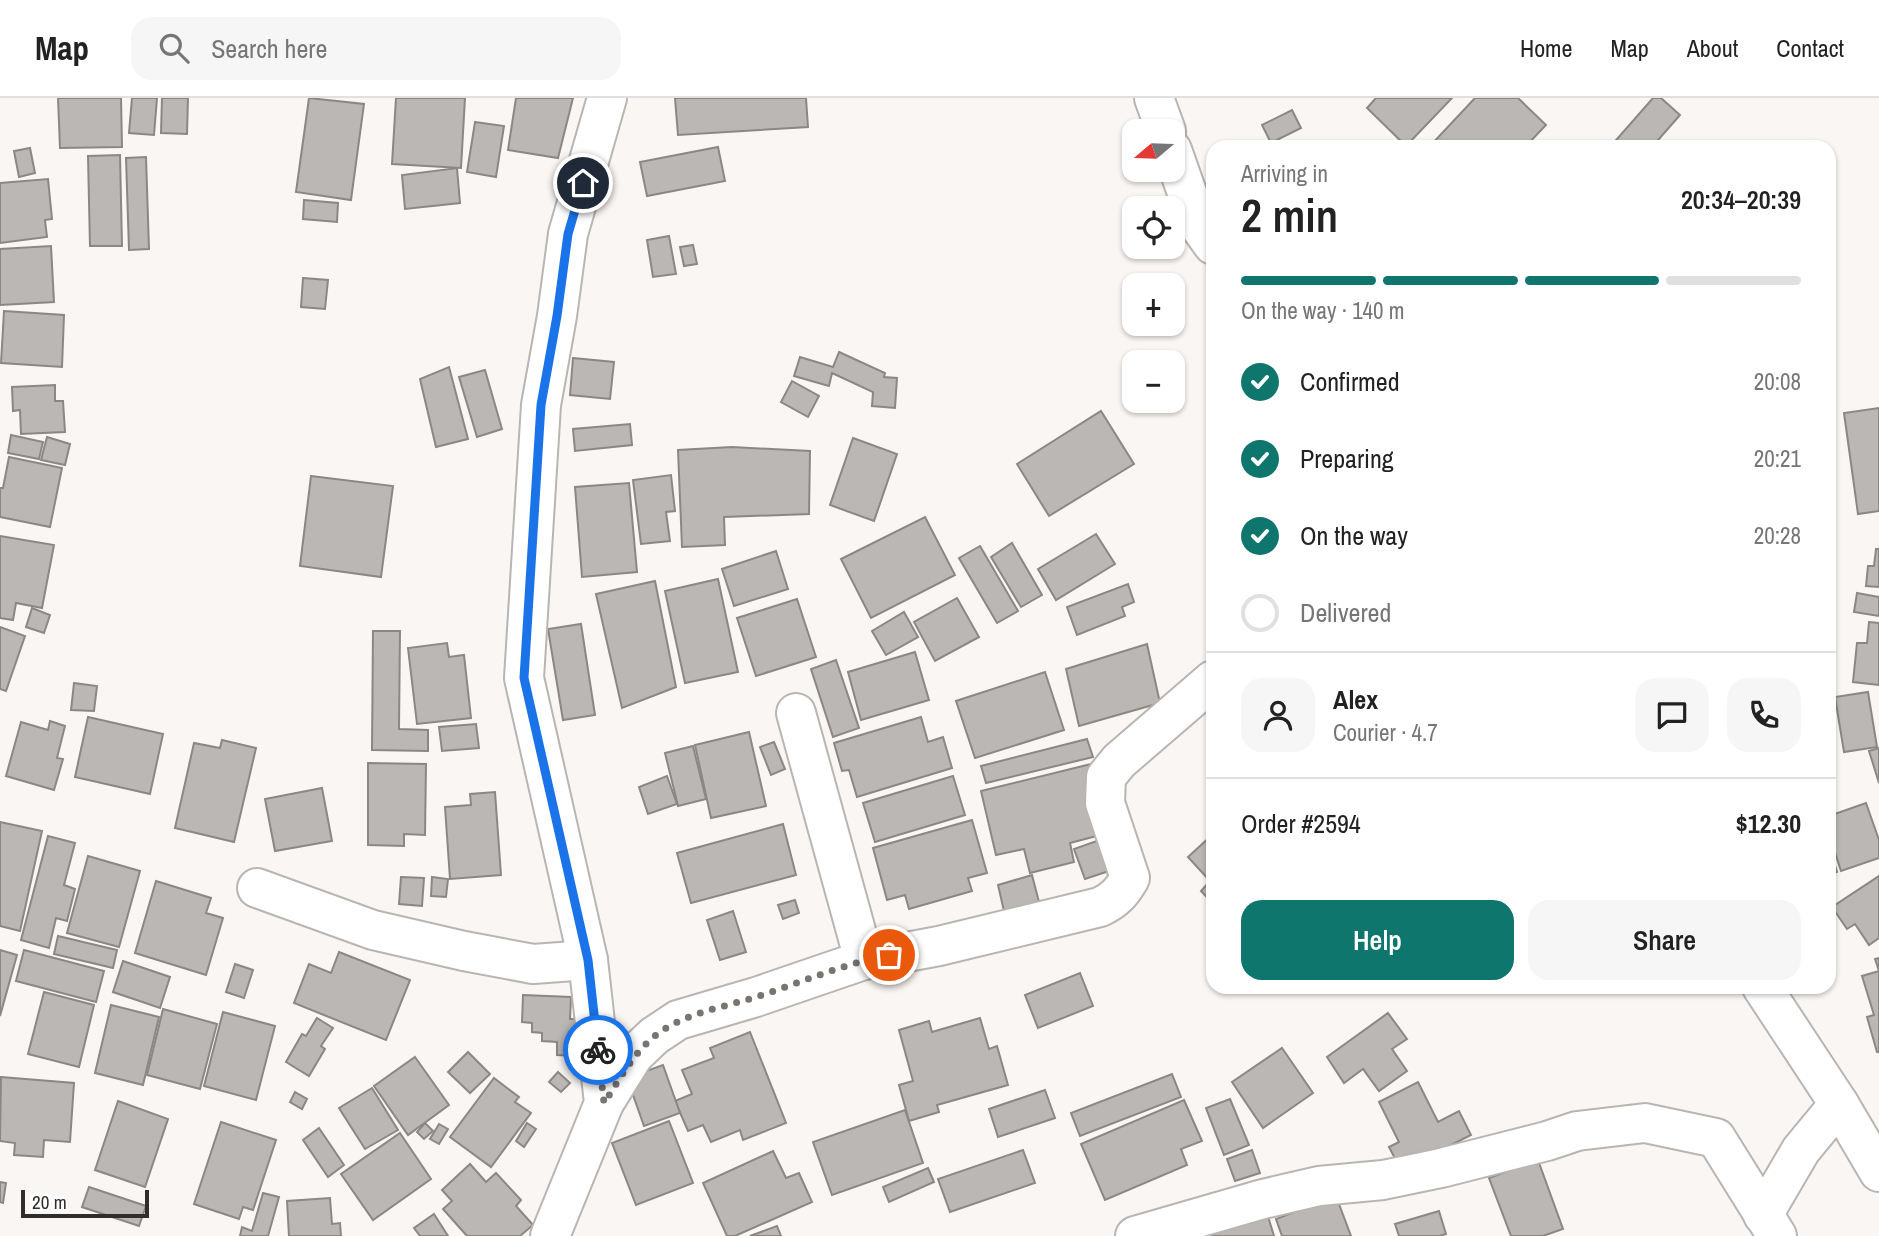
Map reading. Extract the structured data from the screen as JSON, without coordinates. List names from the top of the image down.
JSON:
{
  "scale_bar": "20 m",
  "north": "left",
  "page": {
    "header": "Map",
    "search": "Search here",
    "nav": [
      "Home",
      "Map",
      "About",
      "Contact"
    ],
    "map_buttons": ["+", "−"],
    "heading": ["2 min", "Arriving in", "20:34–20:39"],
    "panel": [
      "Alex",
      "Courier · 4.7",
      "Order #2594",
      "$12.30"
    ],
    "bar": "On the way · 140 m",
    "list": [
      ["Confirmed", "20:08"],
      ["Preparing", "20:21"],
      ["On the way", "20:28"],
      "Delivered"
    ],
    "buttons": ["Help", "Share"],
    "scale": "20 m"
  }
}
